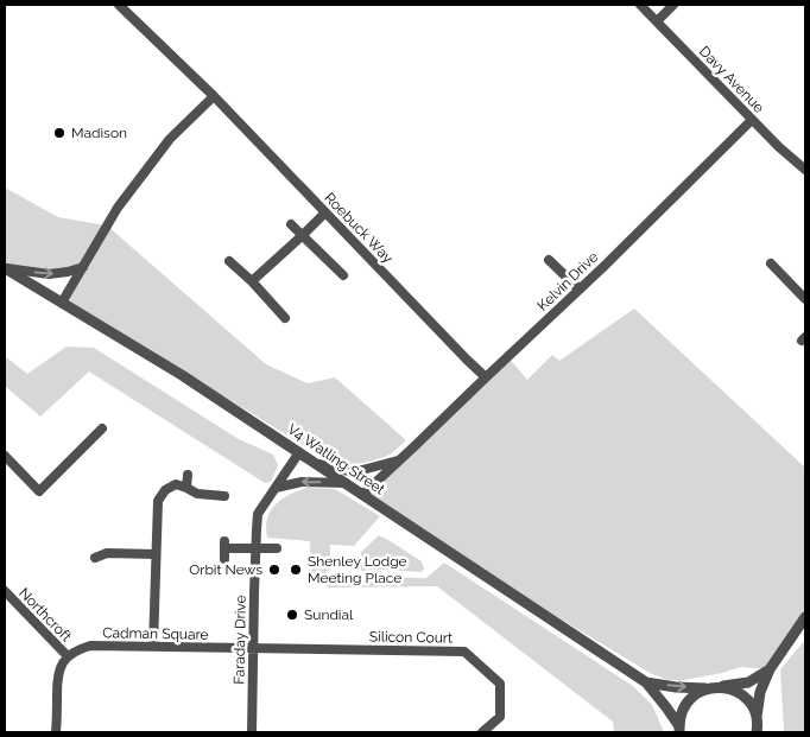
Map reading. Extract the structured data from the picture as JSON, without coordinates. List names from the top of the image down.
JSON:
{
  "streets": {
    "street": [
      "Davy Avenue",
      "Roebuck Way",
      "Kelvin Drive",
      "V4 Watling Street",
      "Northcroft",
      "Cadman Square",
      "Silicon Court",
      "Faraday Drive"
    ]
  },
  "crossings": [
    ["Davy Avenue", "Kelvin Drive"],
    ["Roebuck Way", "Kelvin Drive"],
    ["Kelvin Drive", "V4 Watling Street"],
    ["V4 Watling Street", "Faraday Drive"],
    ["Northcroft", "Cadman Square"],
    ["Cadman Square", "Silicon Court"],
    ["Cadman Square", "Faraday Drive"],
    ["Silicon Court", "Faraday Drive"]
  ],
  "places": [
    "Madison",
    "Orbit News",
    "Shenley Lodge Meeting Place",
    "Sundial"
  ]
}
